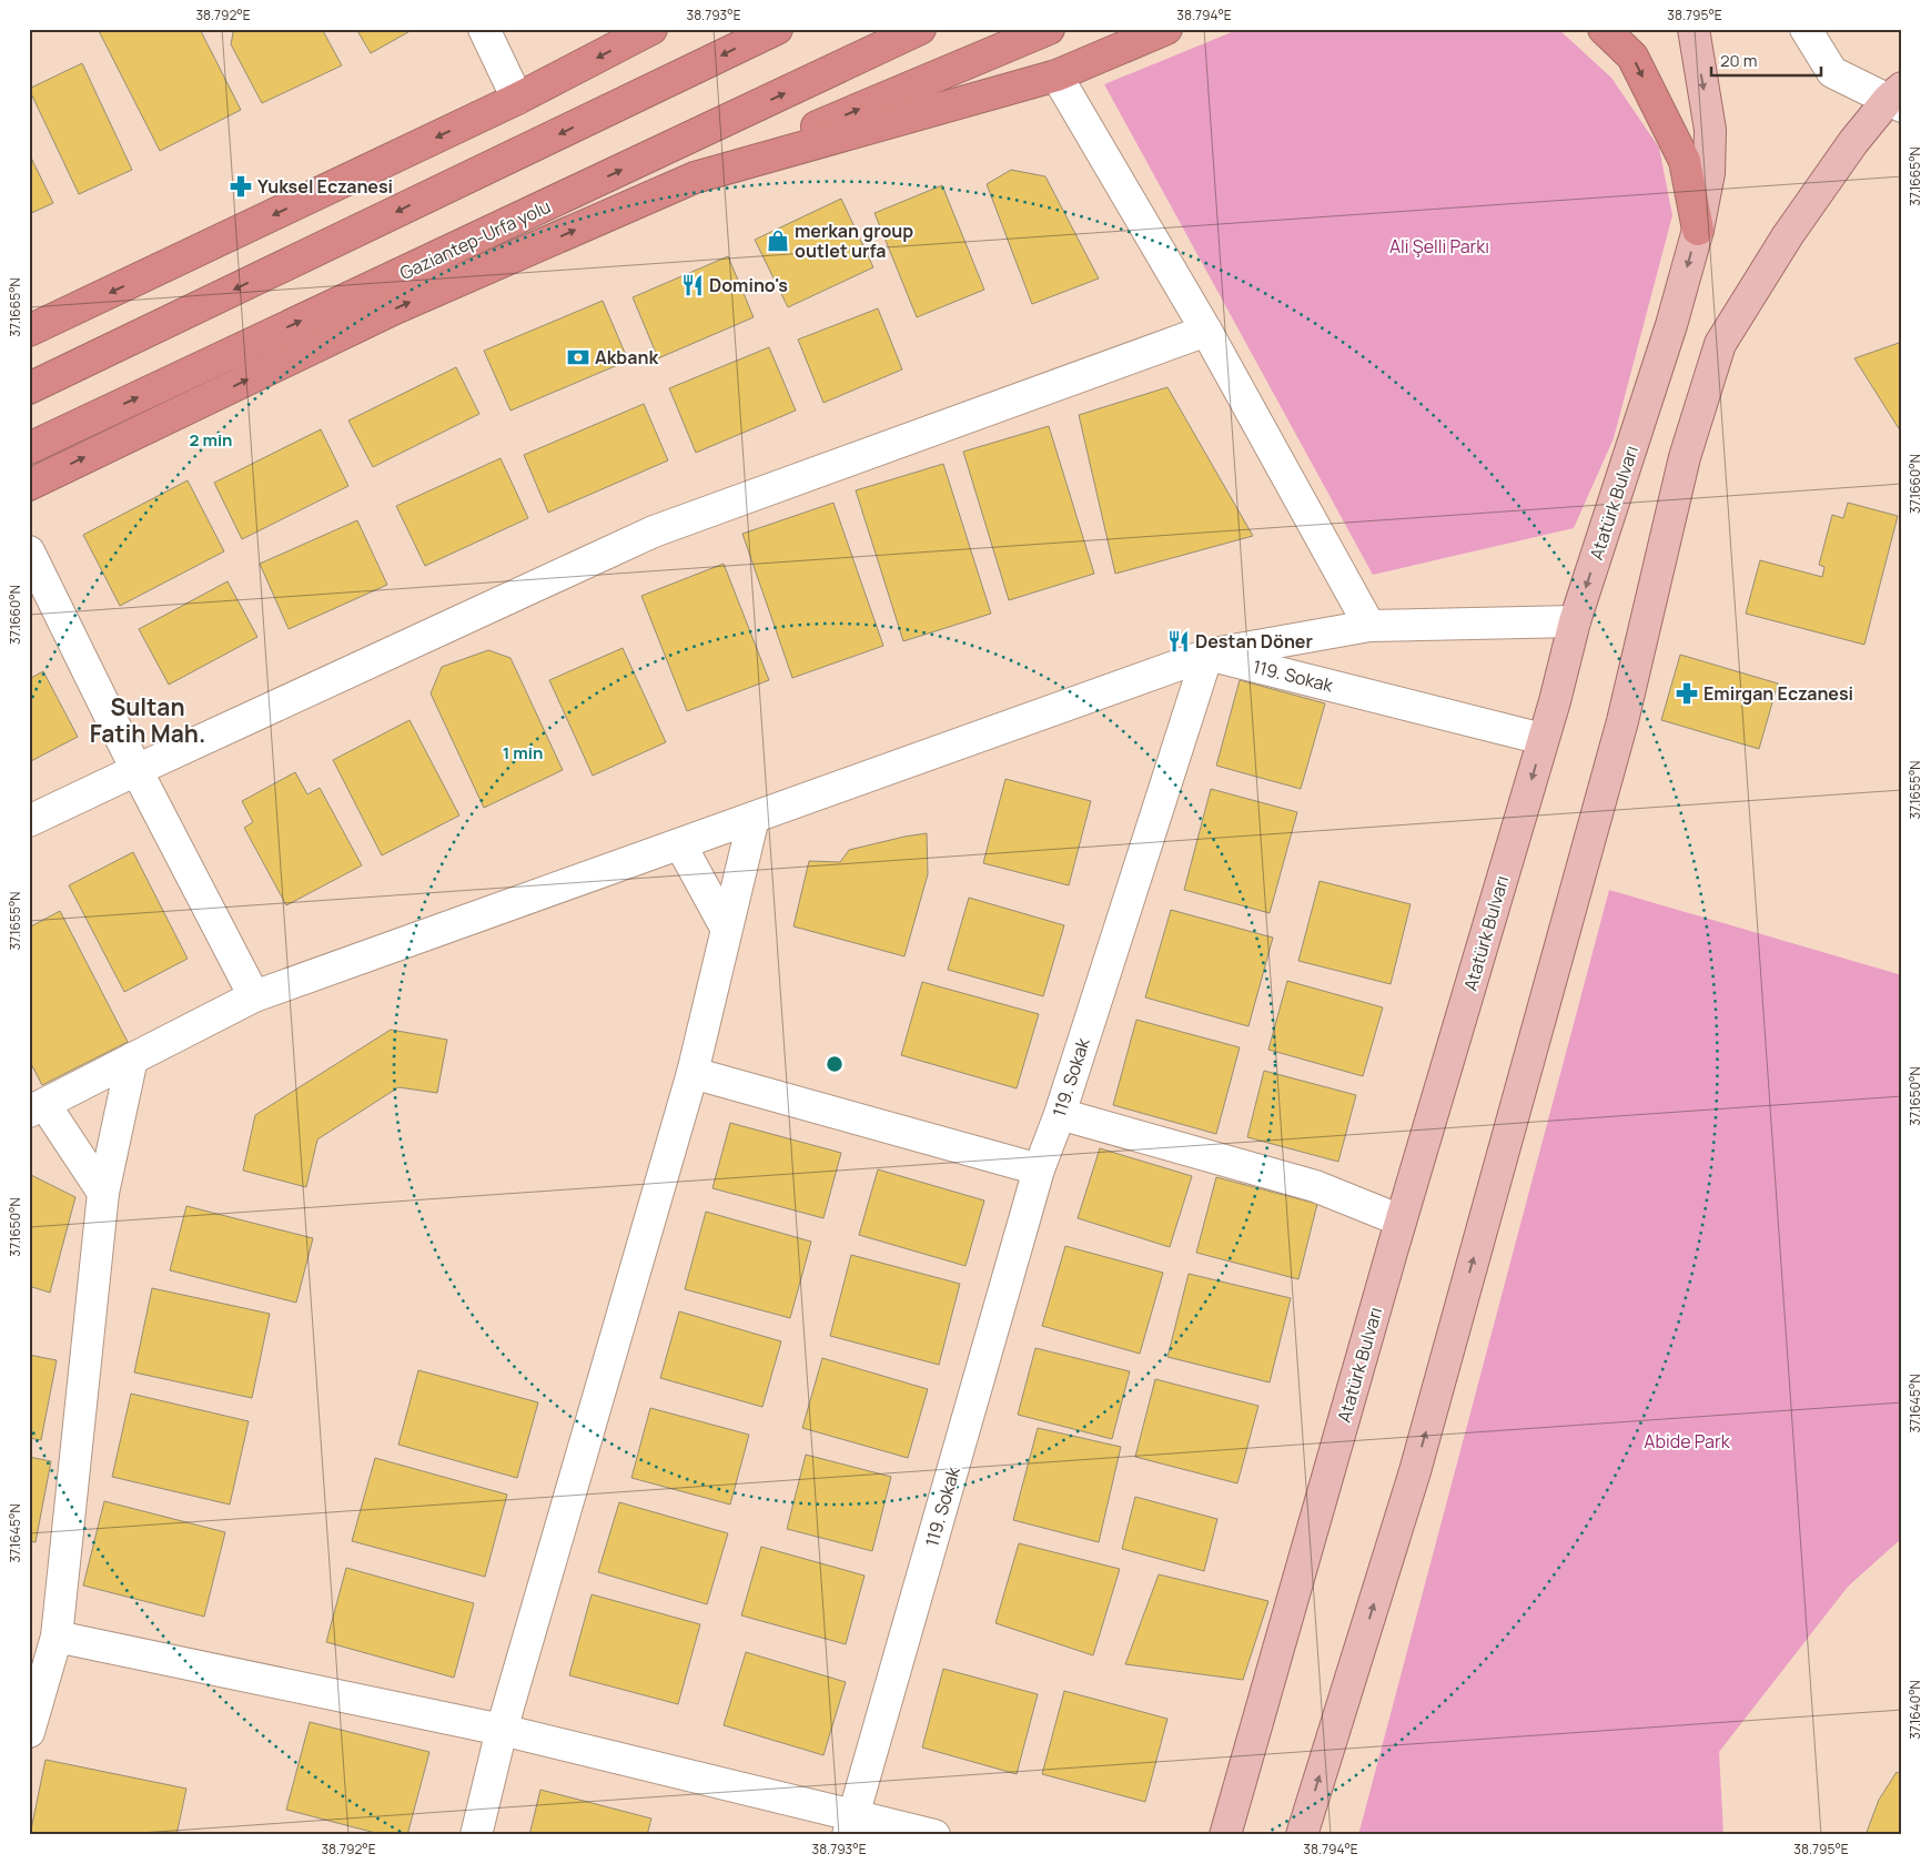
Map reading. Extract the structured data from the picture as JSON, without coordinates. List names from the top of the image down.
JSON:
{
  "streets": {
    "highway": ["Gaziantep-Urfa yolu"],
    "main road": ["Atatürk Bulvarı"],
    "street": ["119. Sokak"]
  },
  "crossings": [
    ["Atatürk Bulvarı", "119. Sokak"]
  ],
  "districts": ["Sultan Fatih Mah."],
  "parks": ["Ali Şelli Parkı", "Abide Park"],
  "places": {
    "pharmacy": ["Yuksel Eczanesi", "Emirgan Eczanesi"],
    "shop": ["merkan group outlet urfa"],
    "restaurant": ["Domino's", "Destan Döner"],
    "bank": ["Akbank"]
  },
  "scale_bar": "20 m",
  "coordinates": [
    "38.792°E",
    "38.793°E",
    "38.794°E",
    "38.795°E",
    "37.1665°N",
    "37.1660°N",
    "37.1655°N",
    "37.1650°N",
    "37.1645°N",
    "37.1640°N"
  ],
  "rings": ["2 min", "1 min"]
}
